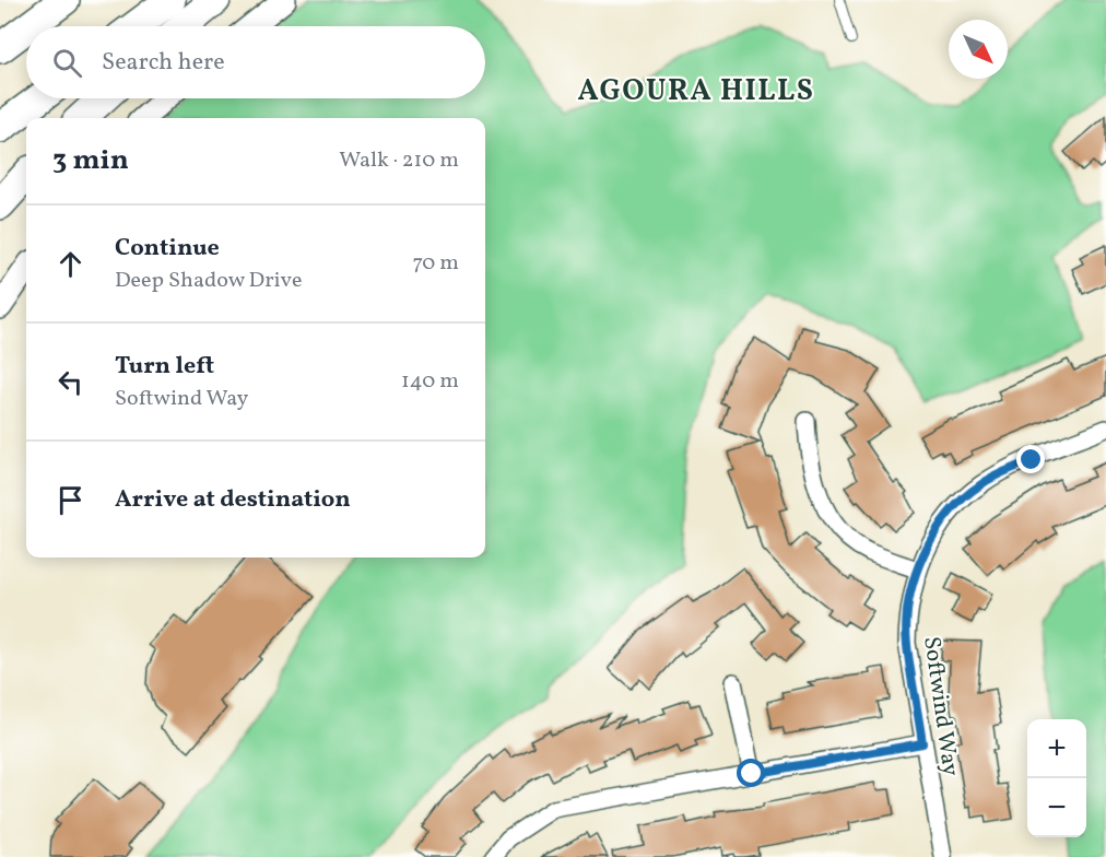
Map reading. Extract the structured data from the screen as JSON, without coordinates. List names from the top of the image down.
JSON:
{
  "streets": {
    "street": ["Softwind Way"]
  },
  "districts": ["AGOURA HILLS"],
  "north": "bottom right",
  "page": {
    "search": "Search here",
    "heading": ["3 min", "Walk · 210 m"],
    "list": [
      ["Continue", "Deep Shadow Drive", "70 m"],
      ["Turn left", "Softwind Way", "140 m"],
      "Arrive at destination"
    ],
    "map_buttons": ["+", "−"]
  }
}
